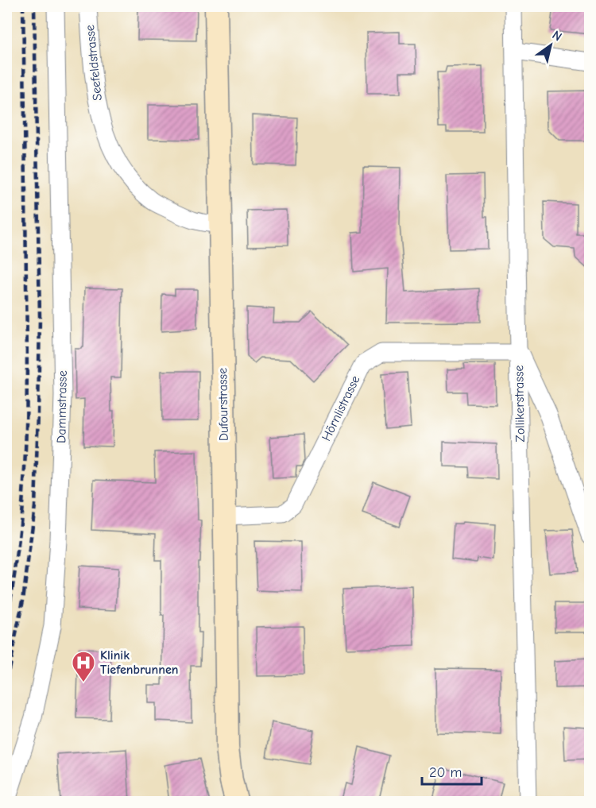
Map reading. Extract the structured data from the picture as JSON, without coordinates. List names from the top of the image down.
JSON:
{
  "streets": {
    "main road": ["Dufourstrasse"],
    "street": [
      "Seefeldstrasse",
      "Zollikerstrasse",
      "Dammstrasse",
      "Hörnlistrasse"
    ]
  },
  "crossings": [
    ["Seefeldstrasse", "Dufourstrasse"],
    ["Zollikerstrasse", "Hörnlistrasse"],
    ["Dufourstrasse", "Hörnlistrasse"]
  ],
  "places": {
    "hospital": ["Klinik Tiefenbrunnen"]
  },
  "scale_bar": "20 m",
  "north": "top right"
}
